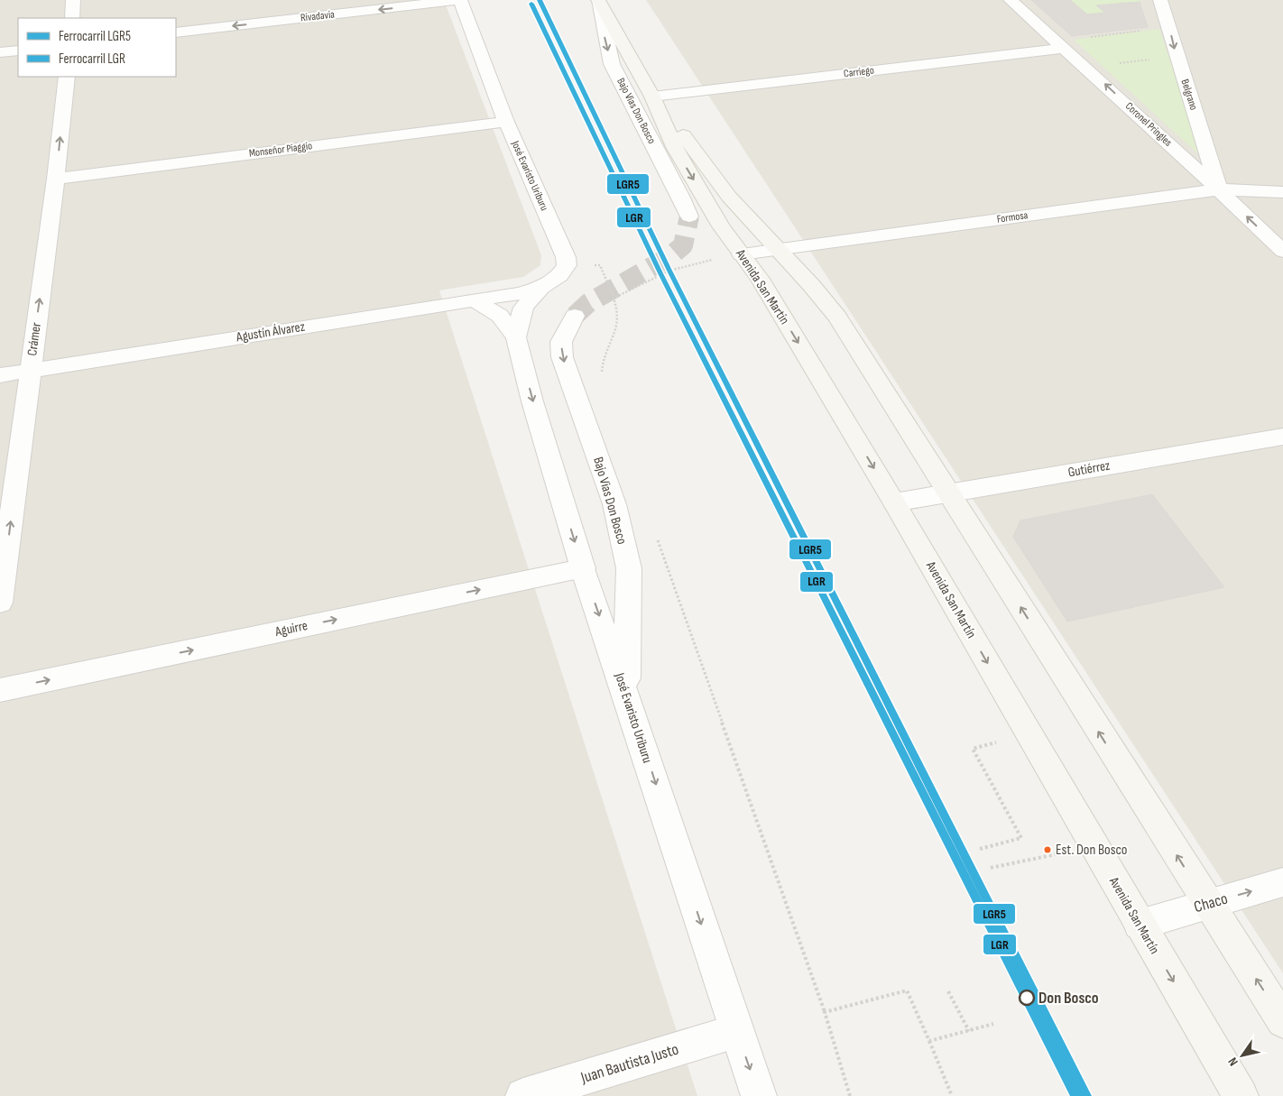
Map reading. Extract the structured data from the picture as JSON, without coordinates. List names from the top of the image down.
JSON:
{
  "streets": {
    "main road": ["Avenida San Martín"],
    "street": [
      "Rivadavia",
      "Carriego",
      "Belgrano",
      "Bajo Vias Don Bosco",
      "Coronel Pringles",
      "Monseñor Piaggio",
      "José Evaristo Uriburu",
      "Formosa",
      "Agustín Álvarez",
      "Crámer",
      "Gutiérrez",
      "Aguirre",
      "Chaco",
      "Juan Bautista Justo"
    ]
  },
  "crossings": [
    ["Rivadavia", "José Evaristo Uriburu"],
    ["Carriego", "Coronel Pringles"],
    ["Carriego", "Avenida San Martín"],
    ["Belgrano", "Coronel Pringles"],
    ["Belgrano", "Formosa"],
    ["Bajo Vias Don Bosco", "José Evaristo Uriburu"],
    ["Bajo Vias Don Bosco", "Avenida San Martín"],
    ["Coronel Pringles", "Formosa"],
    ["Monseñor Piaggio", "José Evaristo Uriburu"],
    ["Monseñor Piaggio", "Crámer"],
    ["José Evaristo Uriburu", "Agustín Álvarez"],
    ["José Evaristo Uriburu", "Aguirre"],
    ["José Evaristo Uriburu", "Juan Bautista Justo"],
    ["Formosa", "Avenida San Martín"],
    ["Avenida San Martín", "Gutiérrez"],
    ["Avenida San Martín", "Chaco"],
    ["Agustín Álvarez", "Crámer"]
  ],
  "one_way": [
    "Rivadavia",
    "Bajo Vias Don Bosco",
    "Coronel Pringles",
    "José Evaristo Uriburu",
    "Crámer",
    "Aguirre",
    "Chaco"
  ],
  "places": ["Est. Don Bosco", "Don Bosco"],
  "lines": ["rail line LGR5", "rail line LGR"],
  "legend": ["Ferrocarril LGR5", "Ferrocarril LGR"],
  "north": "bottom left"
}
